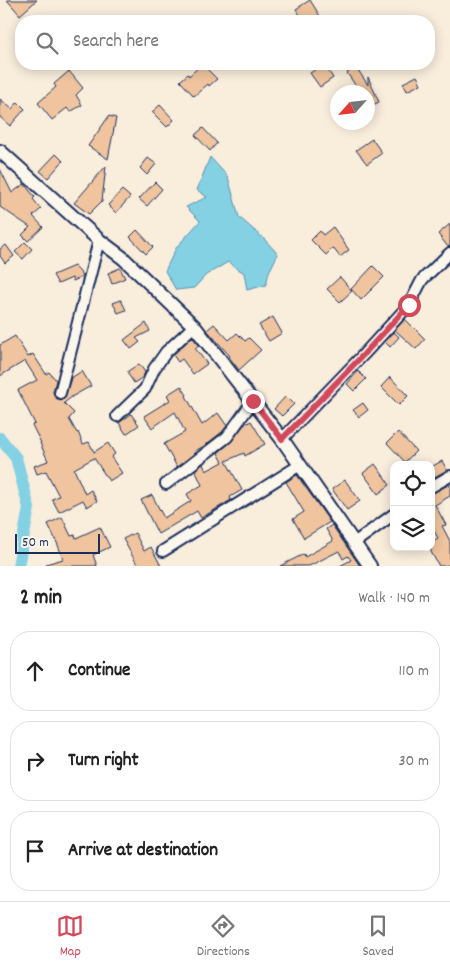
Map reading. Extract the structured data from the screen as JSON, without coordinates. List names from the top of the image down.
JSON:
{
  "scale_bar": "50 m",
  "north": "bottom left",
  "page": {
    "search": "Search here",
    "scale": "50 m",
    "heading": ["2 min", "Walk · 140 m"],
    "list": [
      ["Continue", "110 m"],
      ["Turn right", "30 m"],
      "Arrive at destination"
    ],
    "nav": ["Map", "Directions", "Saved"]
  }
}
